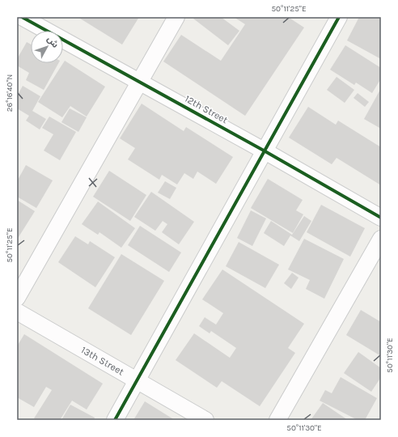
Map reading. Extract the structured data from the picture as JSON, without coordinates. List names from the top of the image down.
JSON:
{
  "streets": {
    "street": ["12th Street", "13th Street"]
  },
  "north": "top right",
  "coordinates": ["50°11'25\"E", "26°16'40\"N", "50°11'30\"E"]
}
